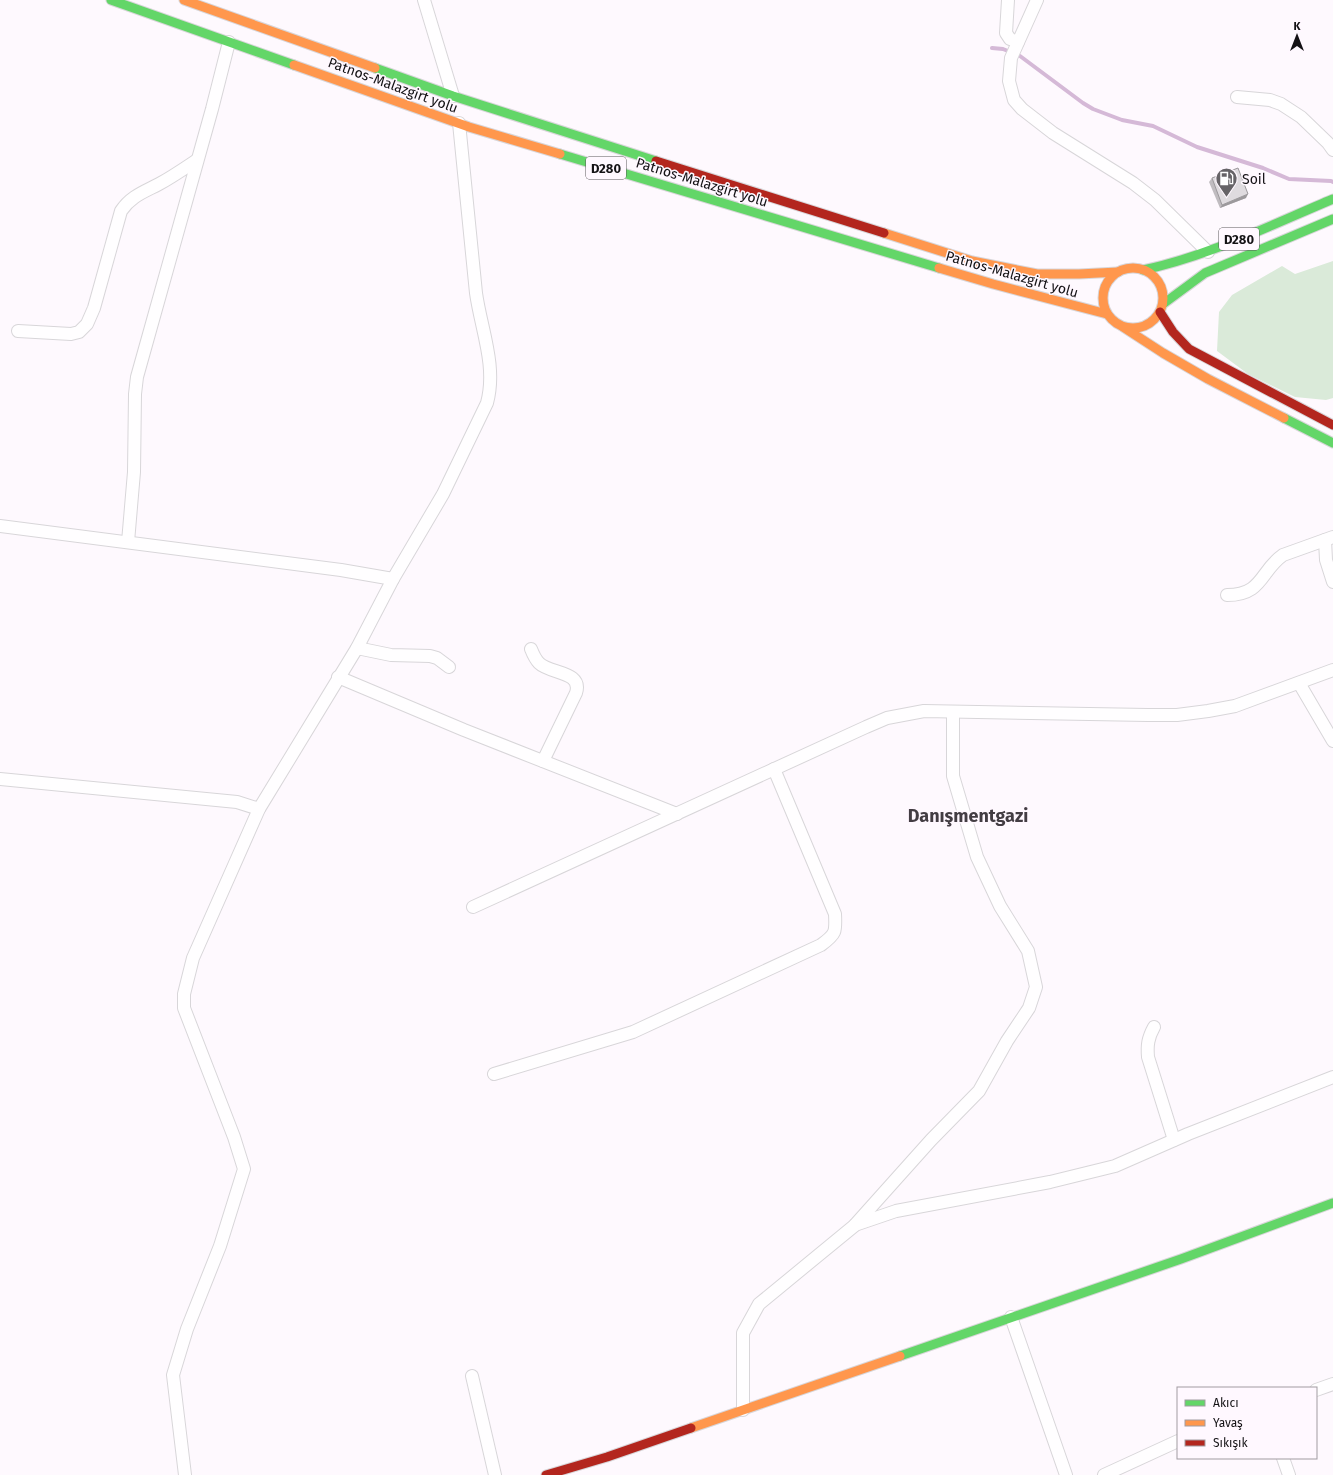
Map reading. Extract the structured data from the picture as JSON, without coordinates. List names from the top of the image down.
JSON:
{
  "streets": {
    "main road": ["Patnos-Malazgirt yolu", "D280"]
  },
  "crossings": [
    ["Patnos-Malazgirt yolu", "D280"]
  ],
  "districts": ["Danışmentgazi"],
  "places": {
    "fuel station": ["Soil"]
  },
  "legend": ["Akıcı", "Yavaş", "Sıkışık"],
  "north": "top"
}
